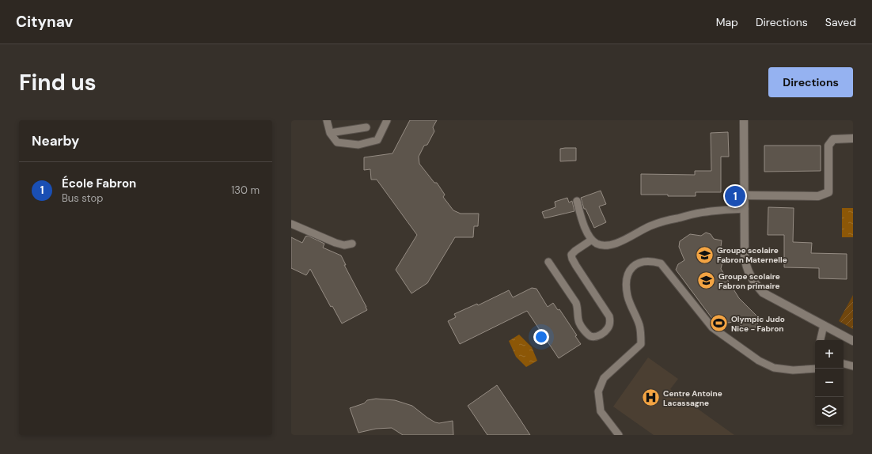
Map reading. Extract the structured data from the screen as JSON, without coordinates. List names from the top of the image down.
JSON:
{
  "places": {
    "school or university": ["Groupe scolaire Fabron Maternelle", "Groupe scolaire Fabron primaire"],
    "sports": ["Olympic Judo Nice - Fabron"],
    "hospital": ["Centre Antoine Lacassagne"]
  },
  "page": {
    "header": "Citynav",
    "nav": ["Map", "Directions", "Saved"],
    "buttons": "Directions",
    "title": "Find us",
    "heading": "Nearby",
    "list": [
      {
        "mark": "1",
        "name": "École Fabron",
        "note": "Bus stop",
        "value": "130 m"
      }
    ],
    "pins": "1",
    "map_buttons": ["+", "−"]
  }
}
